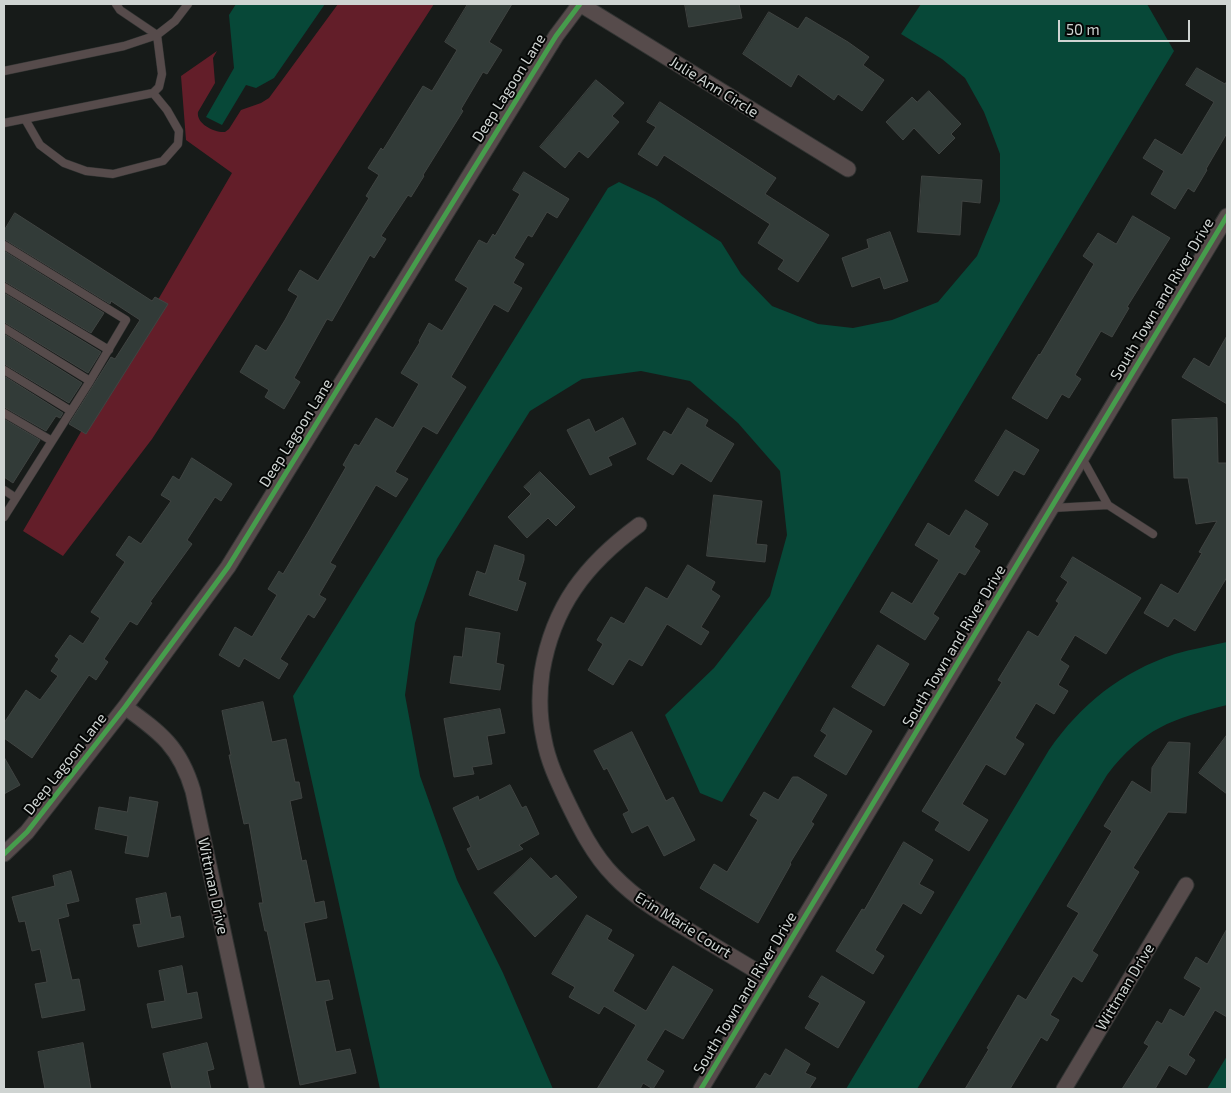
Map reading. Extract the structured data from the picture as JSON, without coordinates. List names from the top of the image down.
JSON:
{
  "streets": {
    "street": [
      "Julie Ann Circle",
      "Deep Lagoon Lane",
      "South Town and River Drive",
      "Wittman Drive",
      "Erin Marie Court"
    ]
  },
  "crossings": [
    ["Julie Ann Circle", "Deep Lagoon Lane"],
    ["Deep Lagoon Lane", "Wittman Drive"],
    ["South Town and River Drive", "Erin Marie Court"]
  ],
  "scale_bar": "50 m"
}
